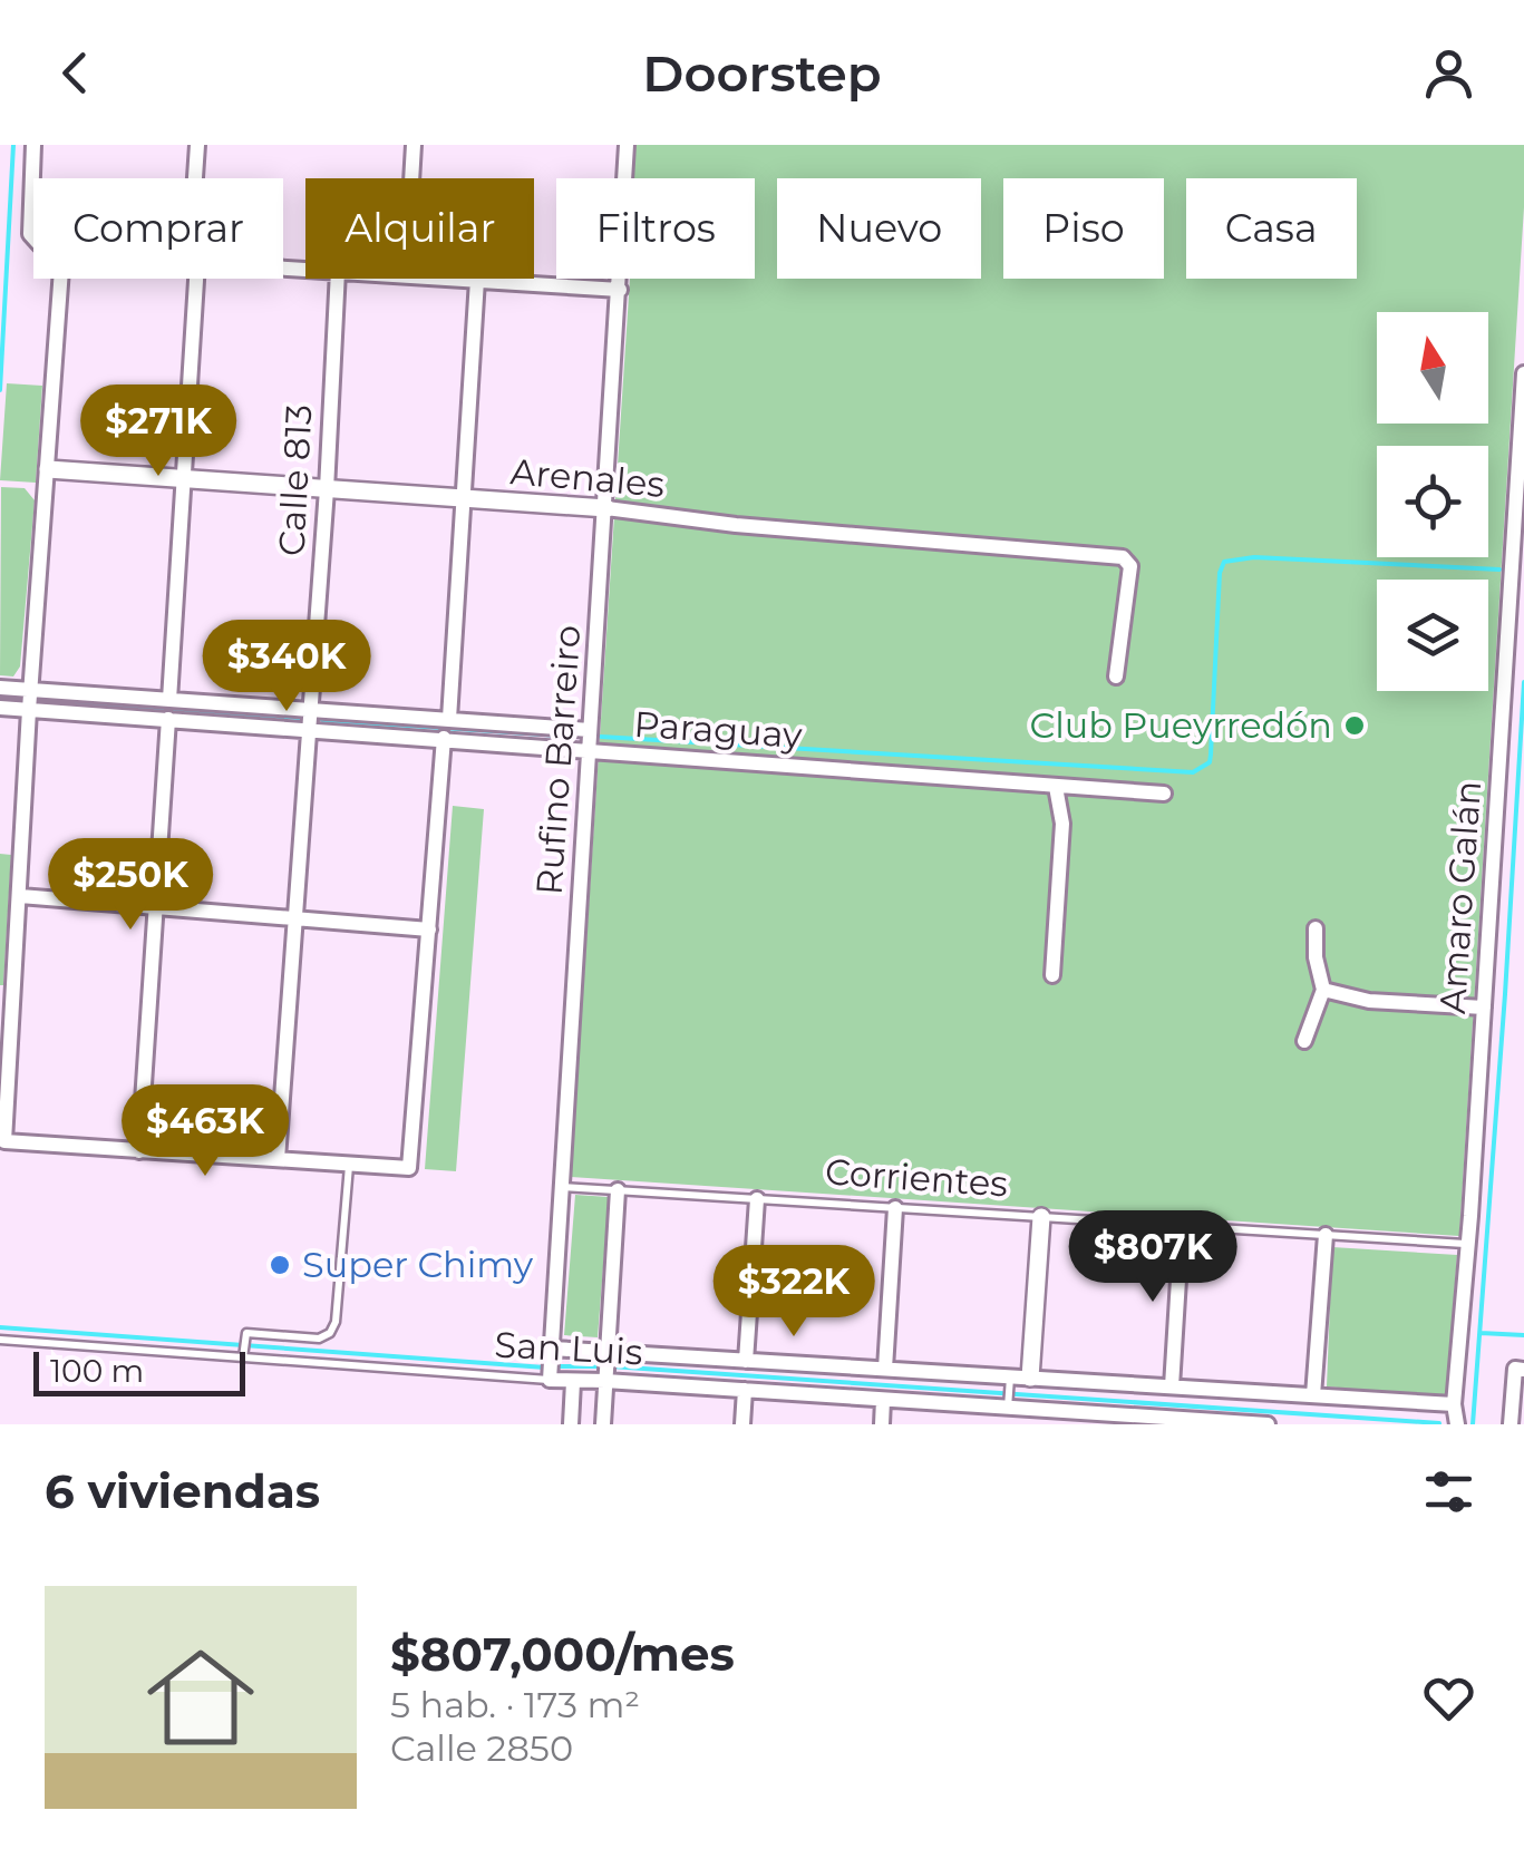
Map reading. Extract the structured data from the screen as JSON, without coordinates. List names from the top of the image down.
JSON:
{
  "streets": {
    "street": [
      "Arenales",
      "Calle 813",
      "Paraguay",
      "Rufino Barreiro",
      "Amaro Galán",
      "San Luis"
    ],
    "lane": ["Corrientes"]
  },
  "crossings": [
    ["Arenales", "Calle 813"],
    ["Arenales", "Rufino Barreiro"],
    ["Calle 813", "Paraguay"],
    ["Paraguay", "Rufino Barreiro"],
    ["Rufino Barreiro", "Corrientes"],
    ["Rufino Barreiro", "San Luis"],
    ["Amaro Galán", "Corrientes"],
    ["Amaro Galán", "San Luis"]
  ],
  "places": ["Club Pueyrredón", "Super Chimy"],
  "scale_bar": "100 m",
  "north": "top",
  "page": {
    "header": "Doorstep",
    "chip": [
      "Comprar",
      "Alquilar",
      "Filtros",
      "Nuevo",
      "Piso",
      "Casa"
    ],
    "price": [
      "$271K",
      "$340K",
      "$250K",
      "$463K",
      "$807K",
      "$322K"
    ],
    "scale": "100 m",
    "heading": "6 viviendas",
    "list": [
      {
        "name": "$807,000/mes",
        "note": "5 hab. · 173 m² · Calle 2850"
      }
    ]
  }
}
